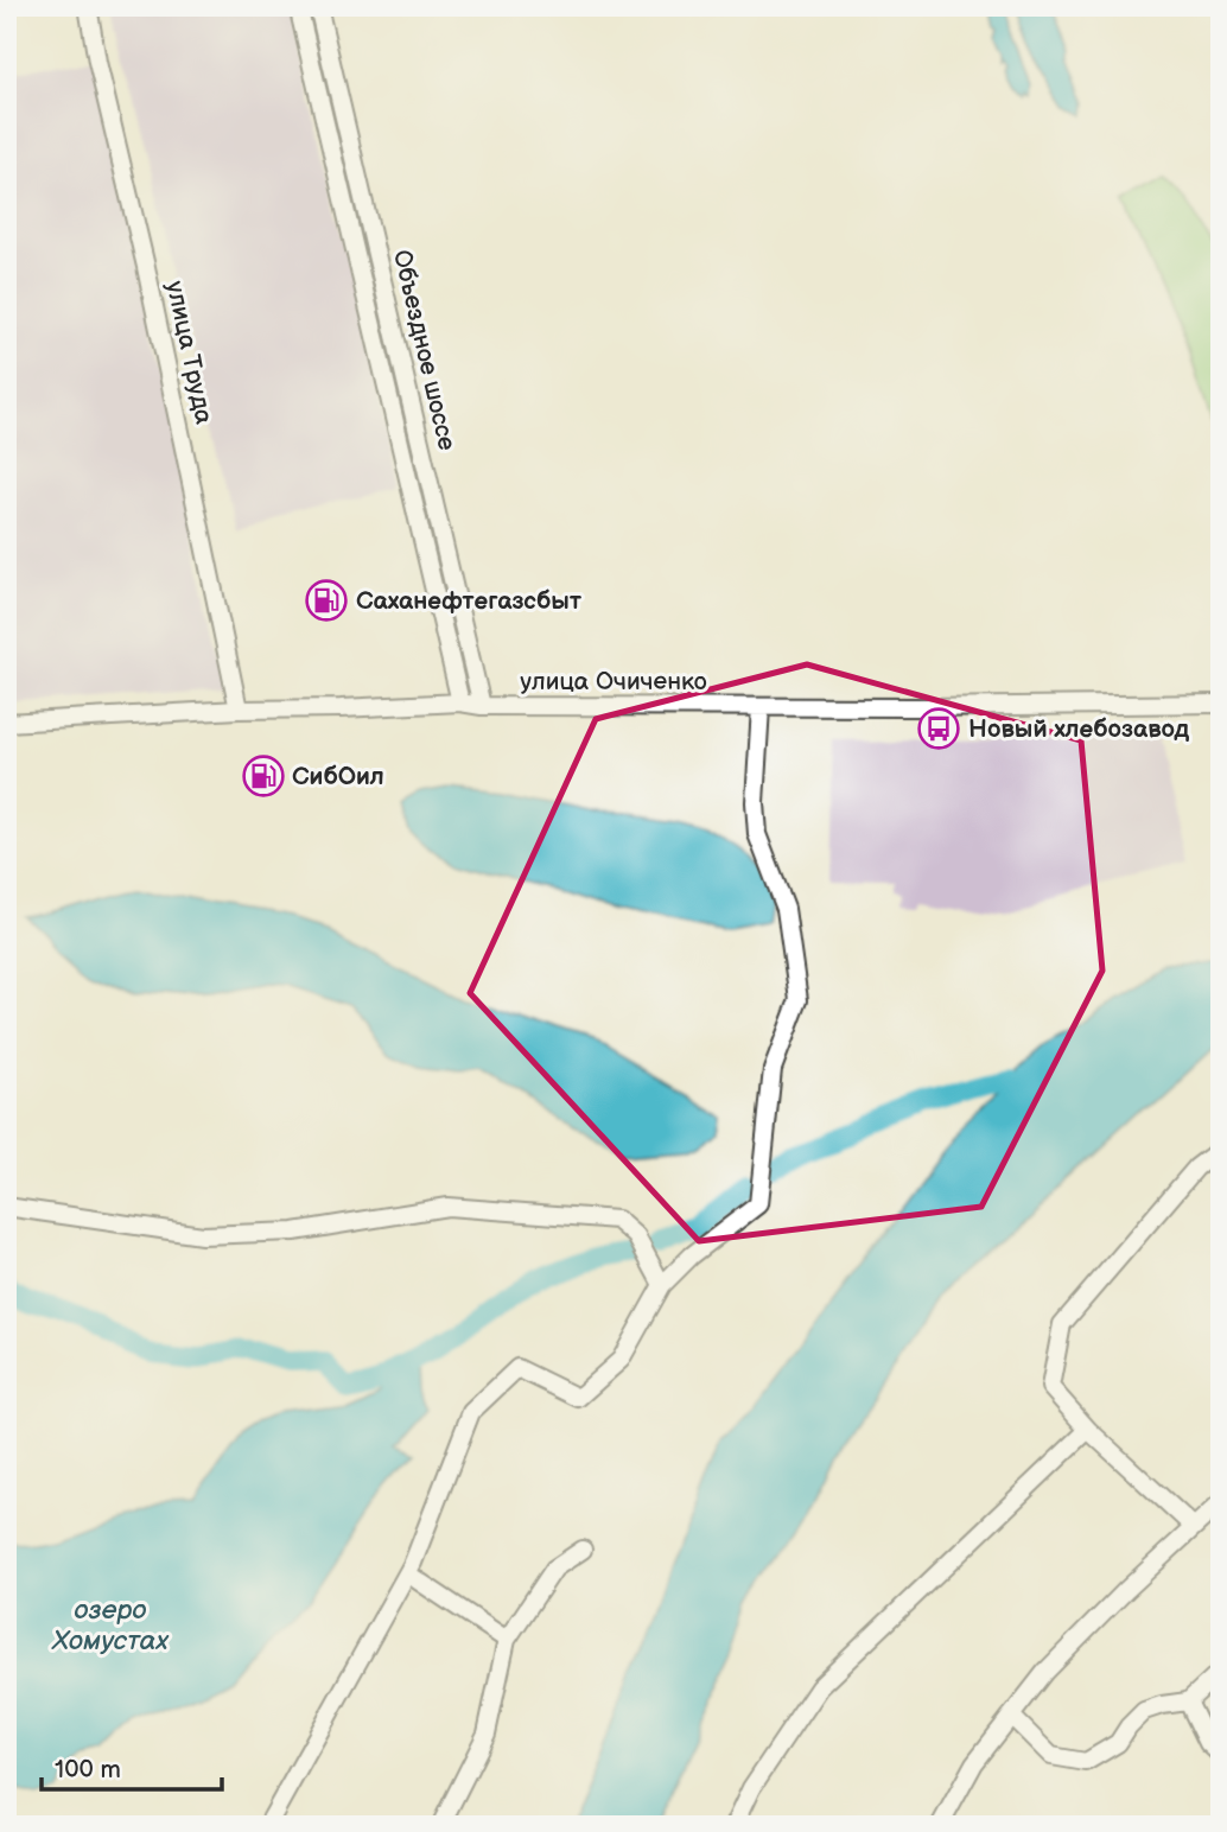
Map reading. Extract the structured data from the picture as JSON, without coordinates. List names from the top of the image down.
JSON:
{
  "streets": {
    "street": ["Объездное шоссе", "улица Труда", "улица Очиченко"]
  },
  "crossings": [
    ["Объездное шоссе", "улица Очиченко"],
    ["улица Труда", "улица Очиченко"]
  ],
  "water": ["озеро Хомустах"],
  "places": {
    "fuel station": ["Саханефтегазсбыт", "СибОил"],
    "bus stop": ["Новый хлебозавод"]
  },
  "scale_bar": "100 m"
}
